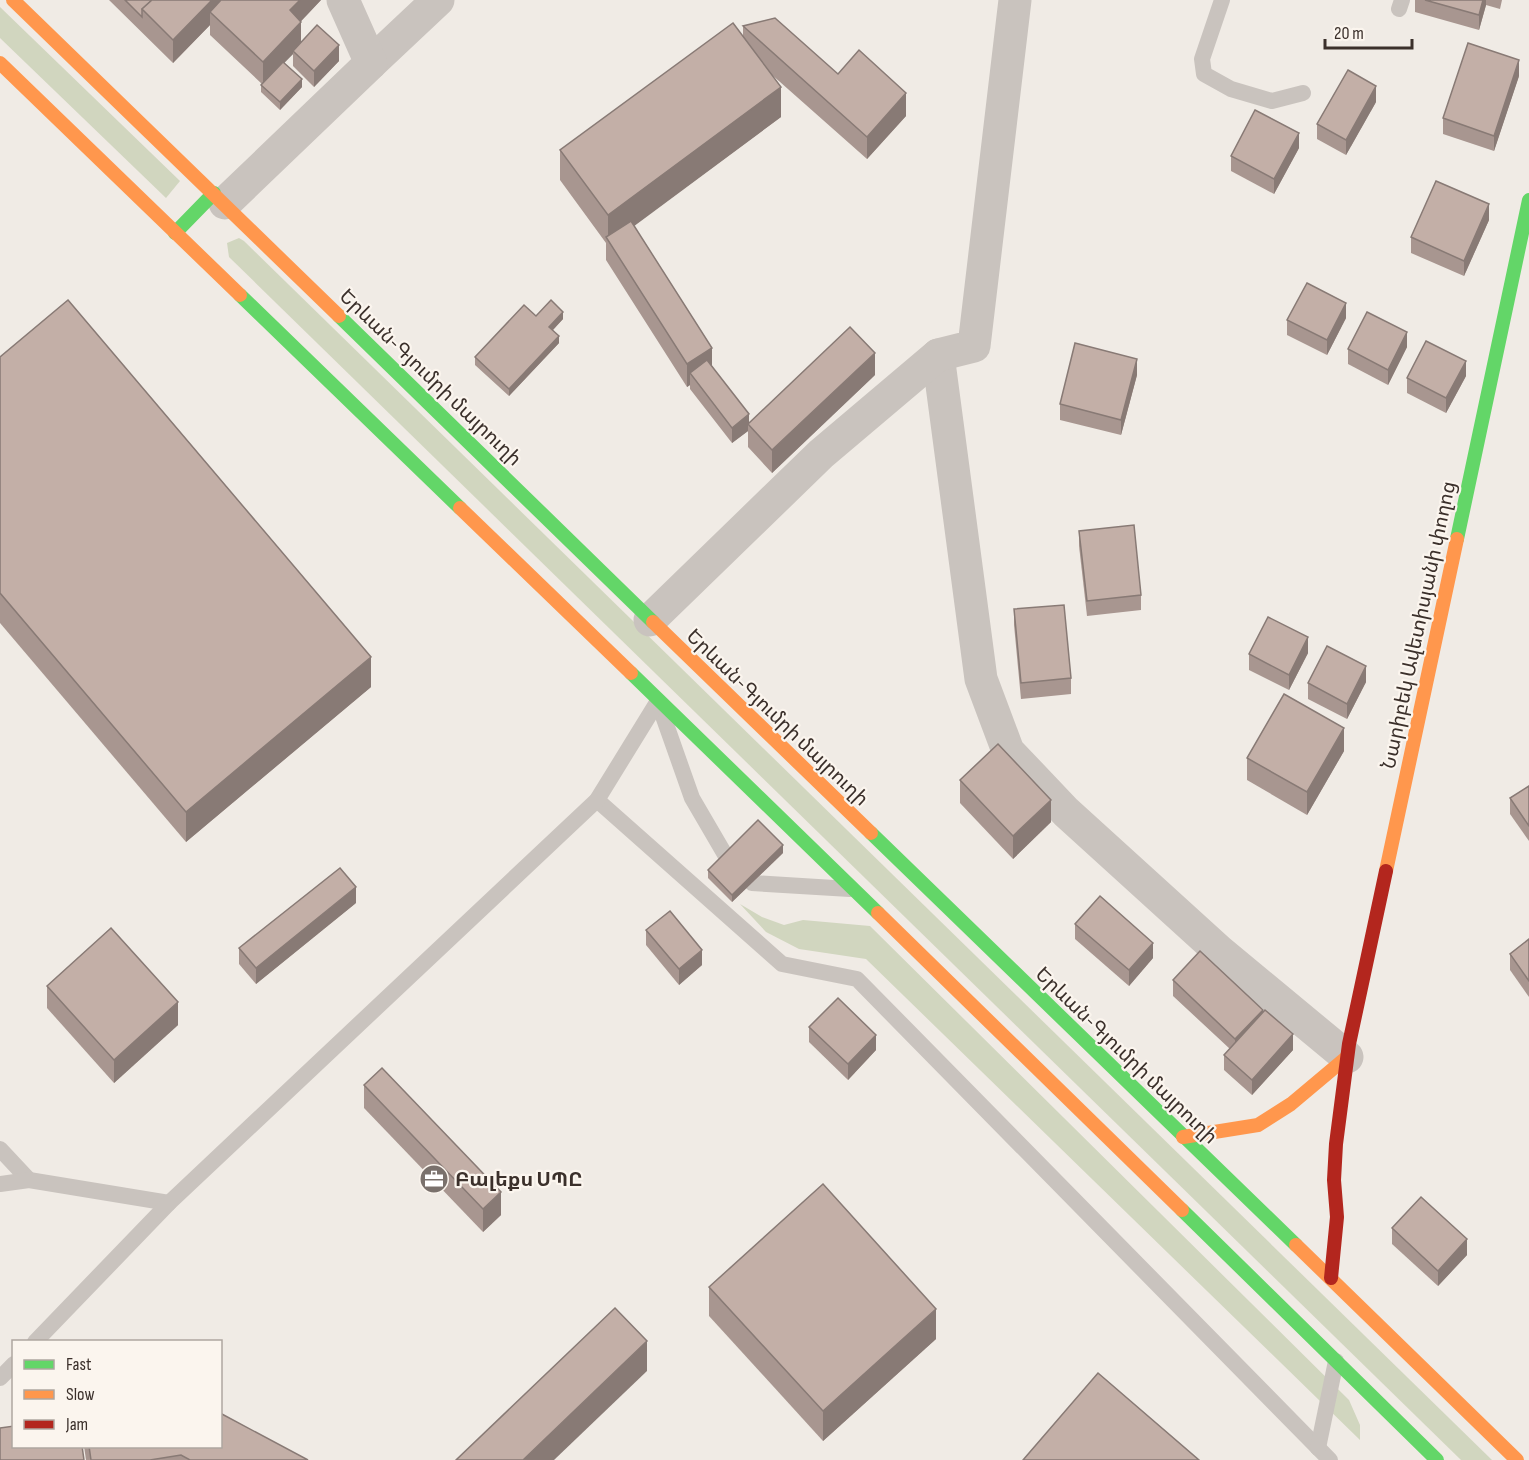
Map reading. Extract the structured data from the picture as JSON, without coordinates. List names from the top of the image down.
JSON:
{
  "streets": {
    "main road": ["Երևան-Գյումրի մայրուղի", "Նարիբեկ Ավետիսյանի փողոց"]
  },
  "crossings": [
    ["Երևան-Գյումրի մայրուղի", "Նարիբեկ Ավետիսյանի փողոց"]
  ],
  "places": {
    "office": ["Բալեքս ՍՊԸ"]
  },
  "legend": ["Fast", "Slow", "Jam"],
  "scale_bar": "20 m"
}
